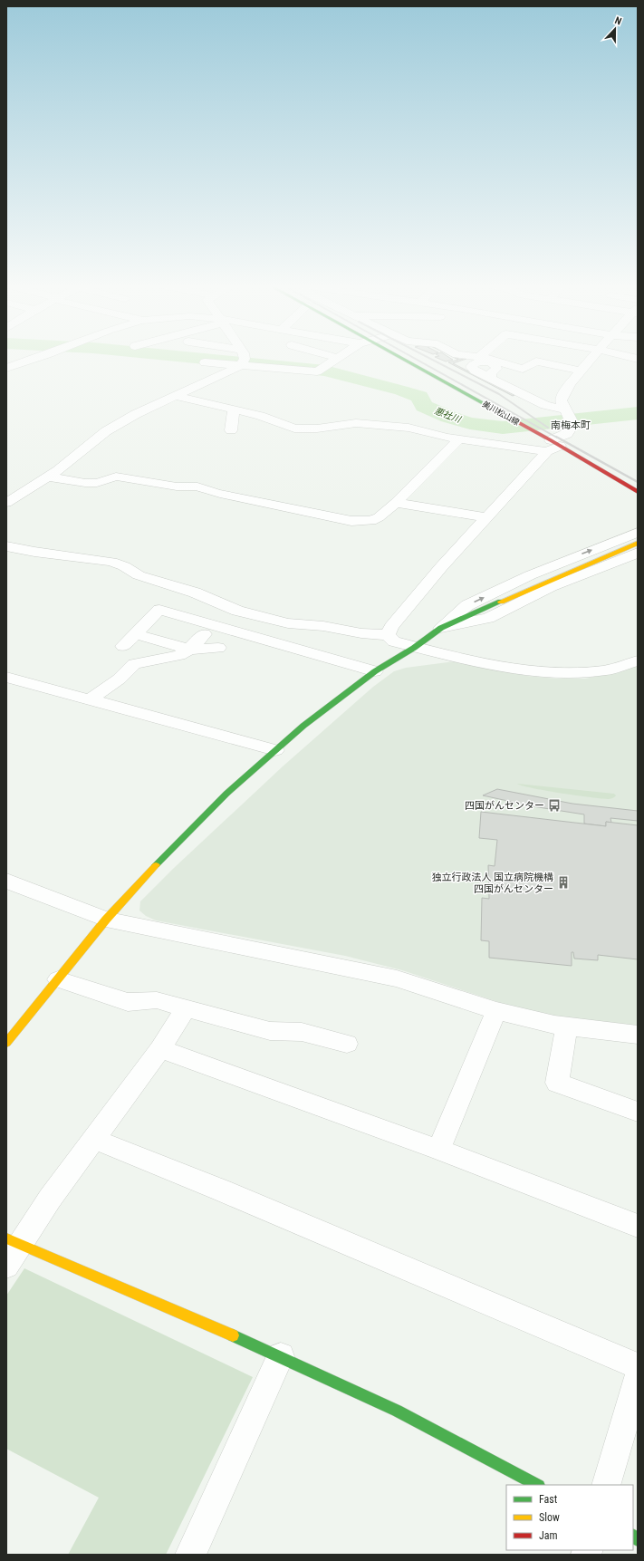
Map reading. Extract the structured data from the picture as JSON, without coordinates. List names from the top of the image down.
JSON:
{
  "streets": {
    "street": ["美川松山線"]
  },
  "districts": ["南梅本町"],
  "water": ["悪社川"],
  "places": {
    "bus stop": ["四国がんセンター"],
    "building": ["独立行政法人 国立病院機構 四国がんセンター"]
  },
  "legend": ["Fast", "Slow", "Jam"],
  "north": "top"
}
